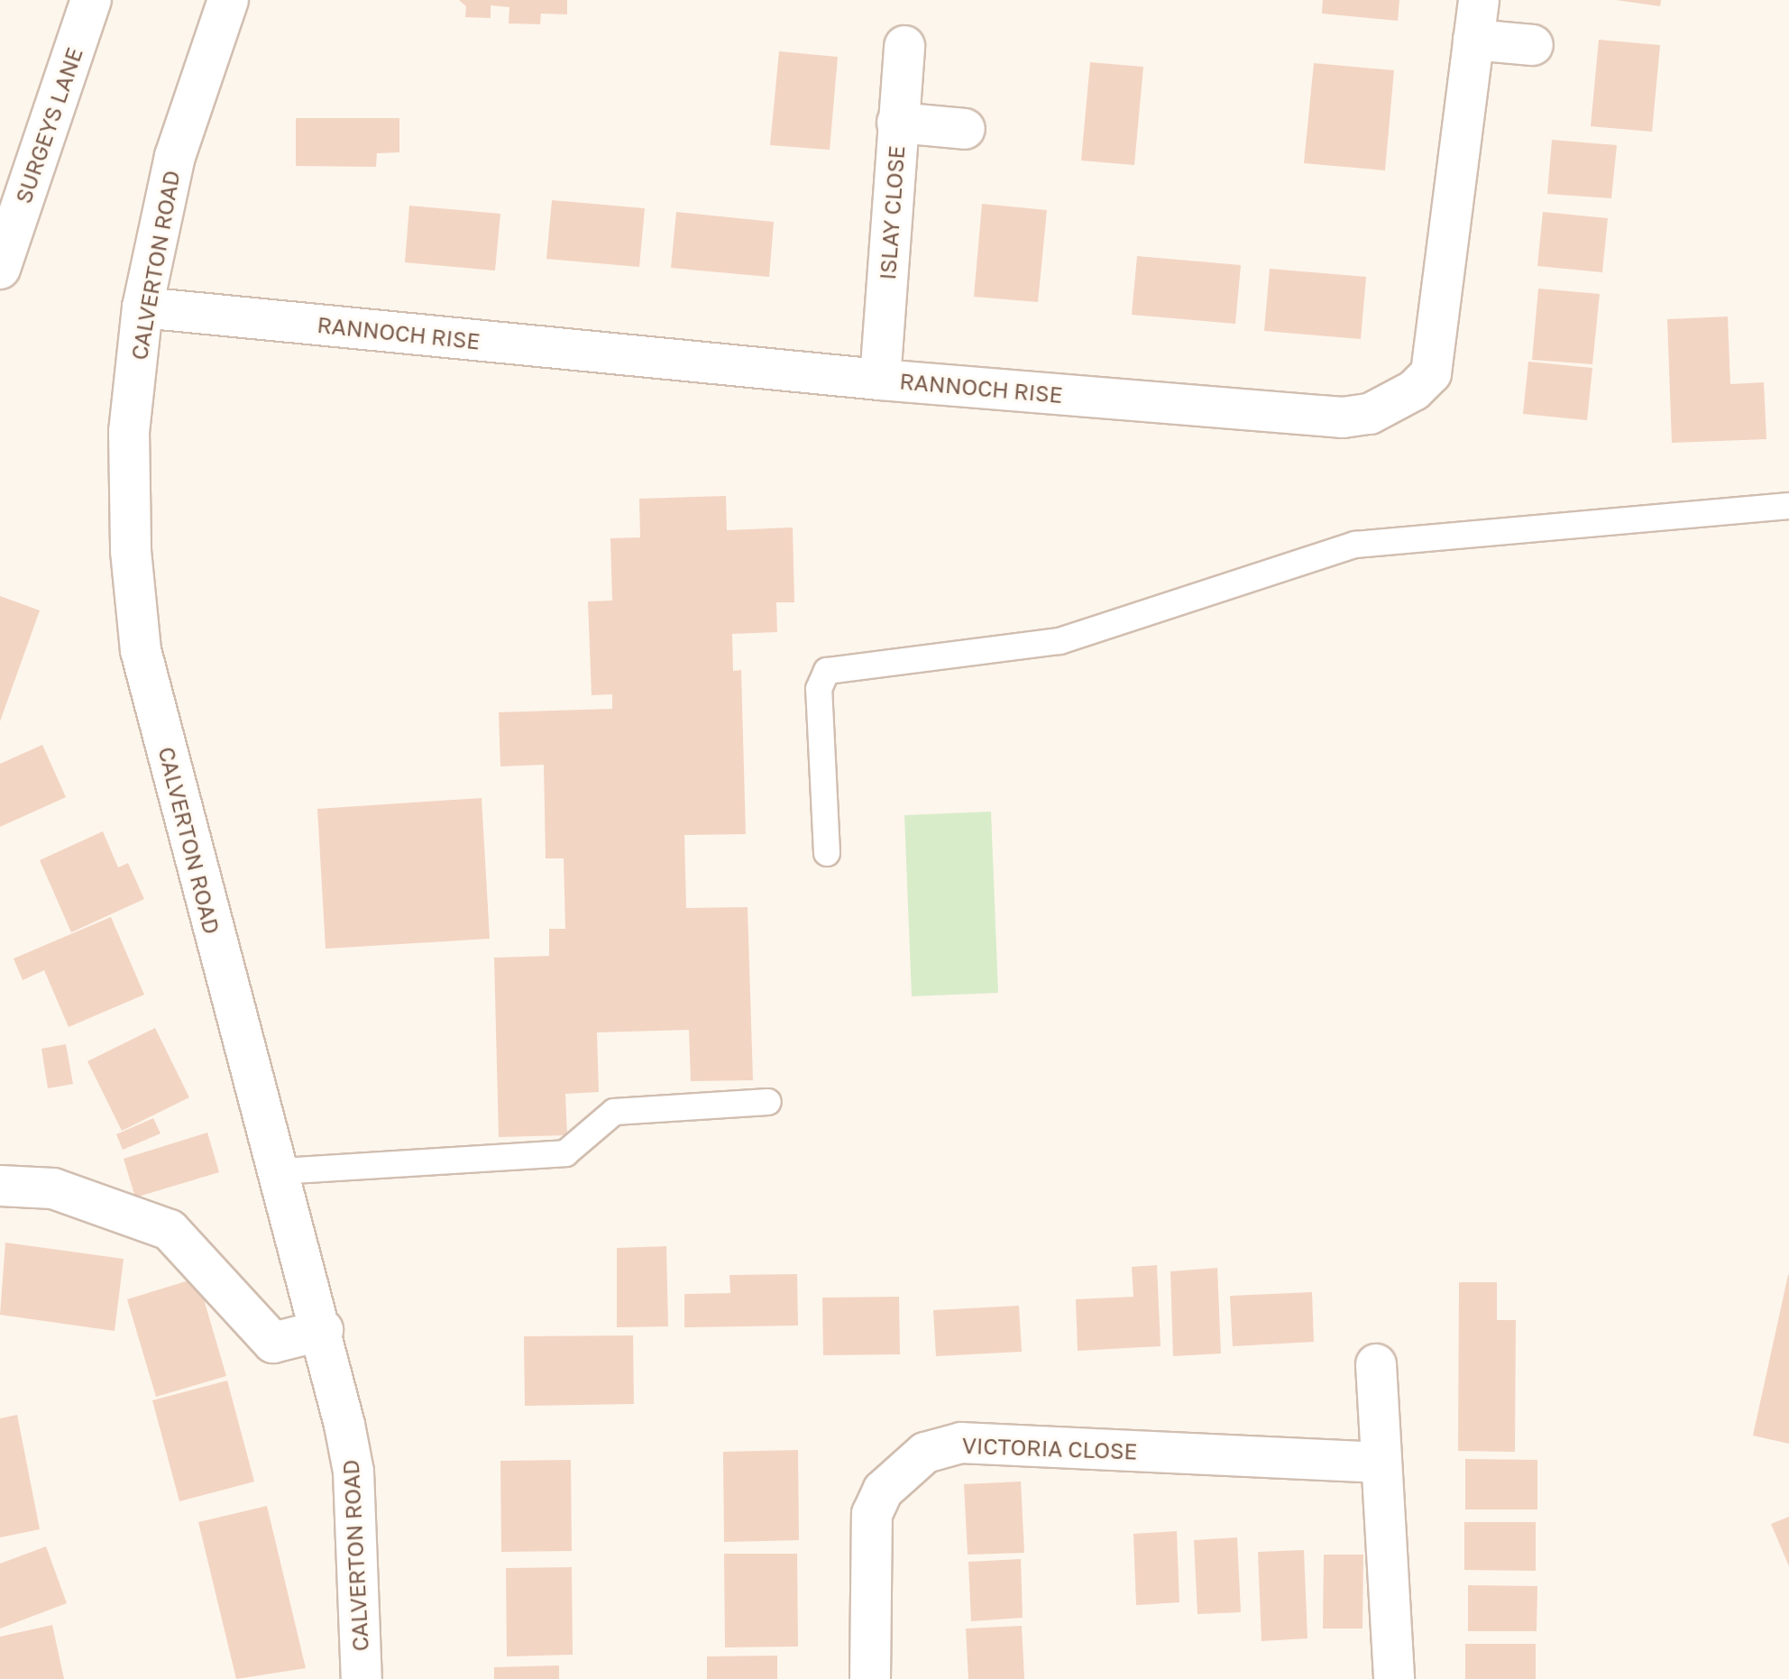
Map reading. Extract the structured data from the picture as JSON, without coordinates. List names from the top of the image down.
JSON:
{
  "streets": {
    "street": [
      "SURGEYS LANE",
      "ISLAY CLOSE",
      "CALVERTON ROAD",
      "RANNOCH RISE",
      "VICTORIA CLOSE"
    ]
  },
  "crossings": [
    ["ISLAY CLOSE", "RANNOCH RISE"],
    ["CALVERTON ROAD", "RANNOCH RISE"]
  ]
}
